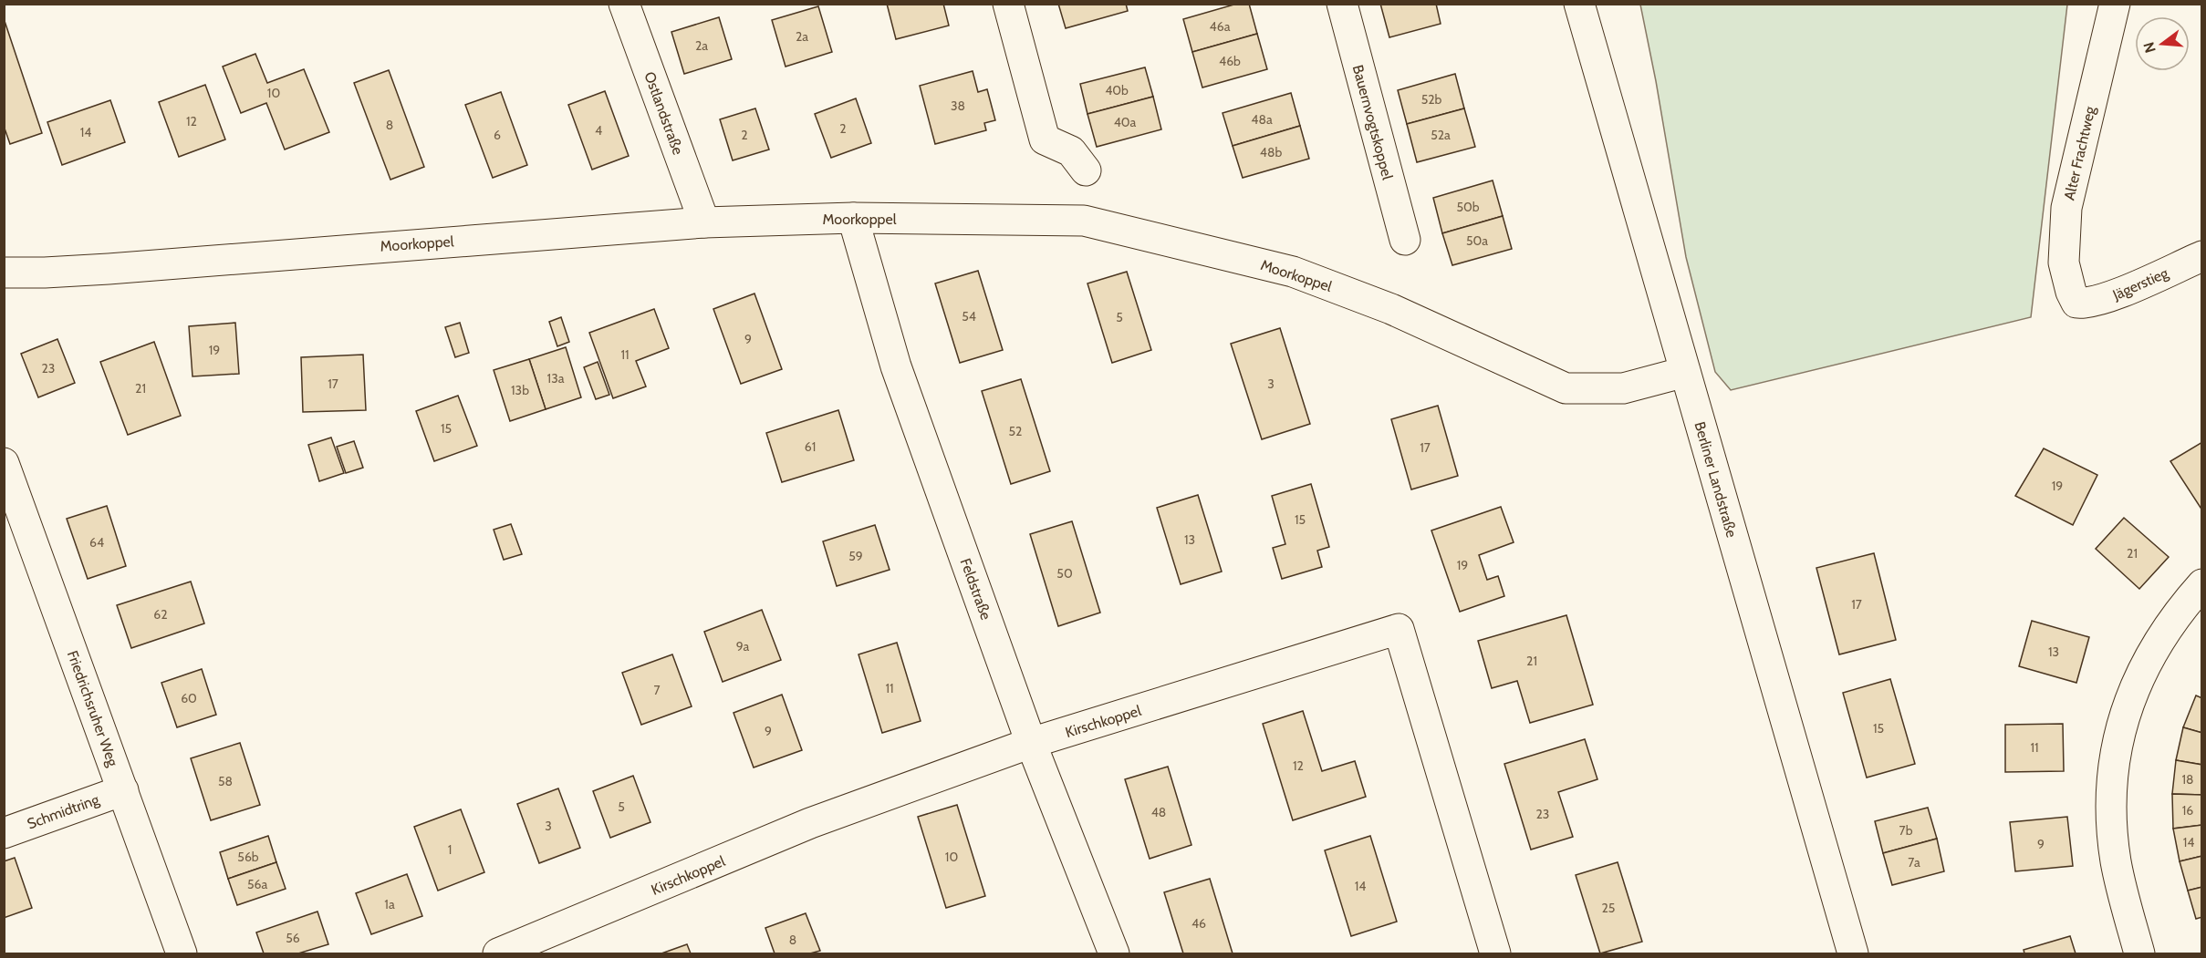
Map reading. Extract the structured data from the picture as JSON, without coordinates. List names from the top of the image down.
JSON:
{
  "streets": {
    "street": [
      "Ostlandstraße",
      "Bauernvogtskoppel",
      "Alter Frachtweg",
      "Moorkoppel",
      "Jägerstieg",
      "Berliner Landstraße",
      "Feldstraße",
      "Friedrichsruher Weg",
      "Kirschkoppel",
      "Schmidtring"
    ]
  },
  "crossings": [
    ["Ostlandstraße", "Moorkoppel"],
    ["Alter Frachtweg", "Jägerstieg"],
    ["Moorkoppel", "Berliner Landstraße"],
    ["Moorkoppel", "Feldstraße"],
    ["Feldstraße", "Kirschkoppel"],
    ["Friedrichsruher Weg", "Schmidtring"]
  ],
  "house_numbers": [
    "46a",
    "2a",
    "2a",
    "46b",
    "40b",
    "10",
    "52b",
    "38",
    "48a",
    "12",
    "40a",
    "8",
    "2",
    "4",
    "14",
    "6",
    "2",
    "52a",
    "48b",
    "50b",
    "50a",
    "54",
    "5",
    "9",
    "19",
    "11",
    "23",
    "13a",
    "17",
    "3",
    "21",
    "13b",
    "15",
    "52",
    "61",
    "17",
    "19",
    "15",
    "13",
    "64",
    "21",
    "59",
    "19",
    "50",
    "17",
    "62",
    "9a",
    "13",
    "21",
    "11",
    "7",
    "60",
    "15",
    "9",
    "11",
    "12",
    "18",
    "58",
    "5",
    "16",
    "48",
    "23",
    "3",
    "7b",
    "14",
    "9",
    "1",
    "56b",
    "10",
    "7a",
    "56a",
    "14",
    "1a",
    "25",
    "46",
    "56",
    "8"
  ],
  "north": "left"
}
